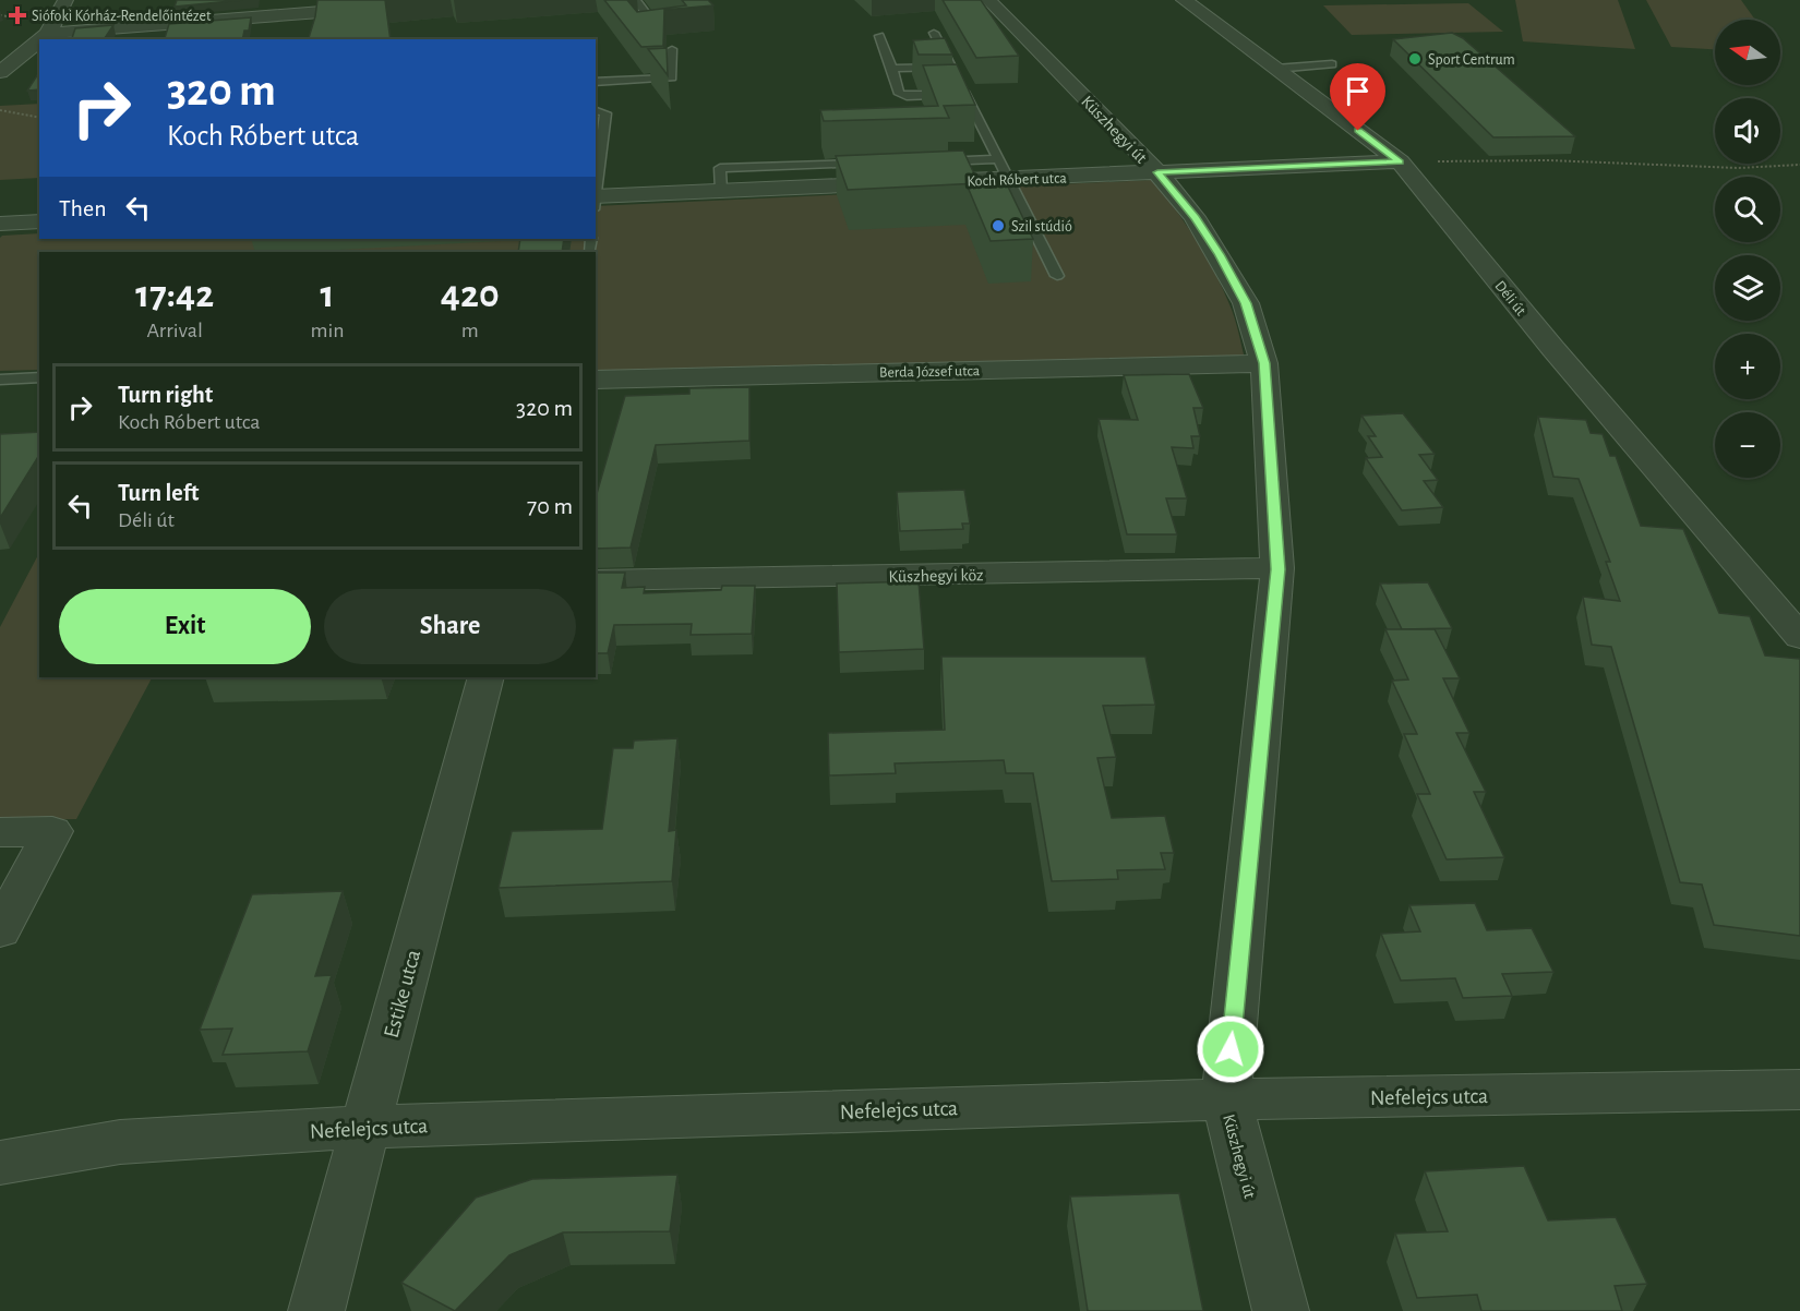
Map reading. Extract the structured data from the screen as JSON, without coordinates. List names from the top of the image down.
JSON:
{
  "streets": {
    "street": [
      "Küszhegyi út",
      "Koch Róbert utca",
      "Déli út",
      "Berda József utca",
      "Küszhegyi köz",
      "Estike utca",
      "Nefelejcs utca"
    ]
  },
  "crossings": [
    ["Küszhegyi út", "Koch Róbert utca"],
    ["Küszhegyi út", "Berda József utca"],
    ["Küszhegyi út", "Küszhegyi köz"],
    ["Küszhegyi út", "Nefelejcs utca"],
    ["Koch Róbert utca", "Déli út"],
    ["Estike utca", "Nefelejcs utca"]
  ],
  "places": {
    "health": ["Siófoki Kórház-Rendelőintézet"],
    "other": ["Sport Centrum", "Szil stúdió"]
  },
  "north": "left",
  "page": {
    "map_buttons": ["+", "−"],
    "turn": ["320 m", "Koch Róbert utca"],
    "then": "Then",
    "eta": [
      "17:42",
      "Arrival",
      "1",
      "min",
      "420",
      "m"
    ],
    "list": [
      {
        "name": "Turn right",
        "note": "Koch Róbert utca",
        "value": "320 m"
      },
      {
        "name": "Turn left",
        "note": "Déli út",
        "value": "70 m"
      }
    ],
    "buttons": ["Exit", "Share"]
  }
}
